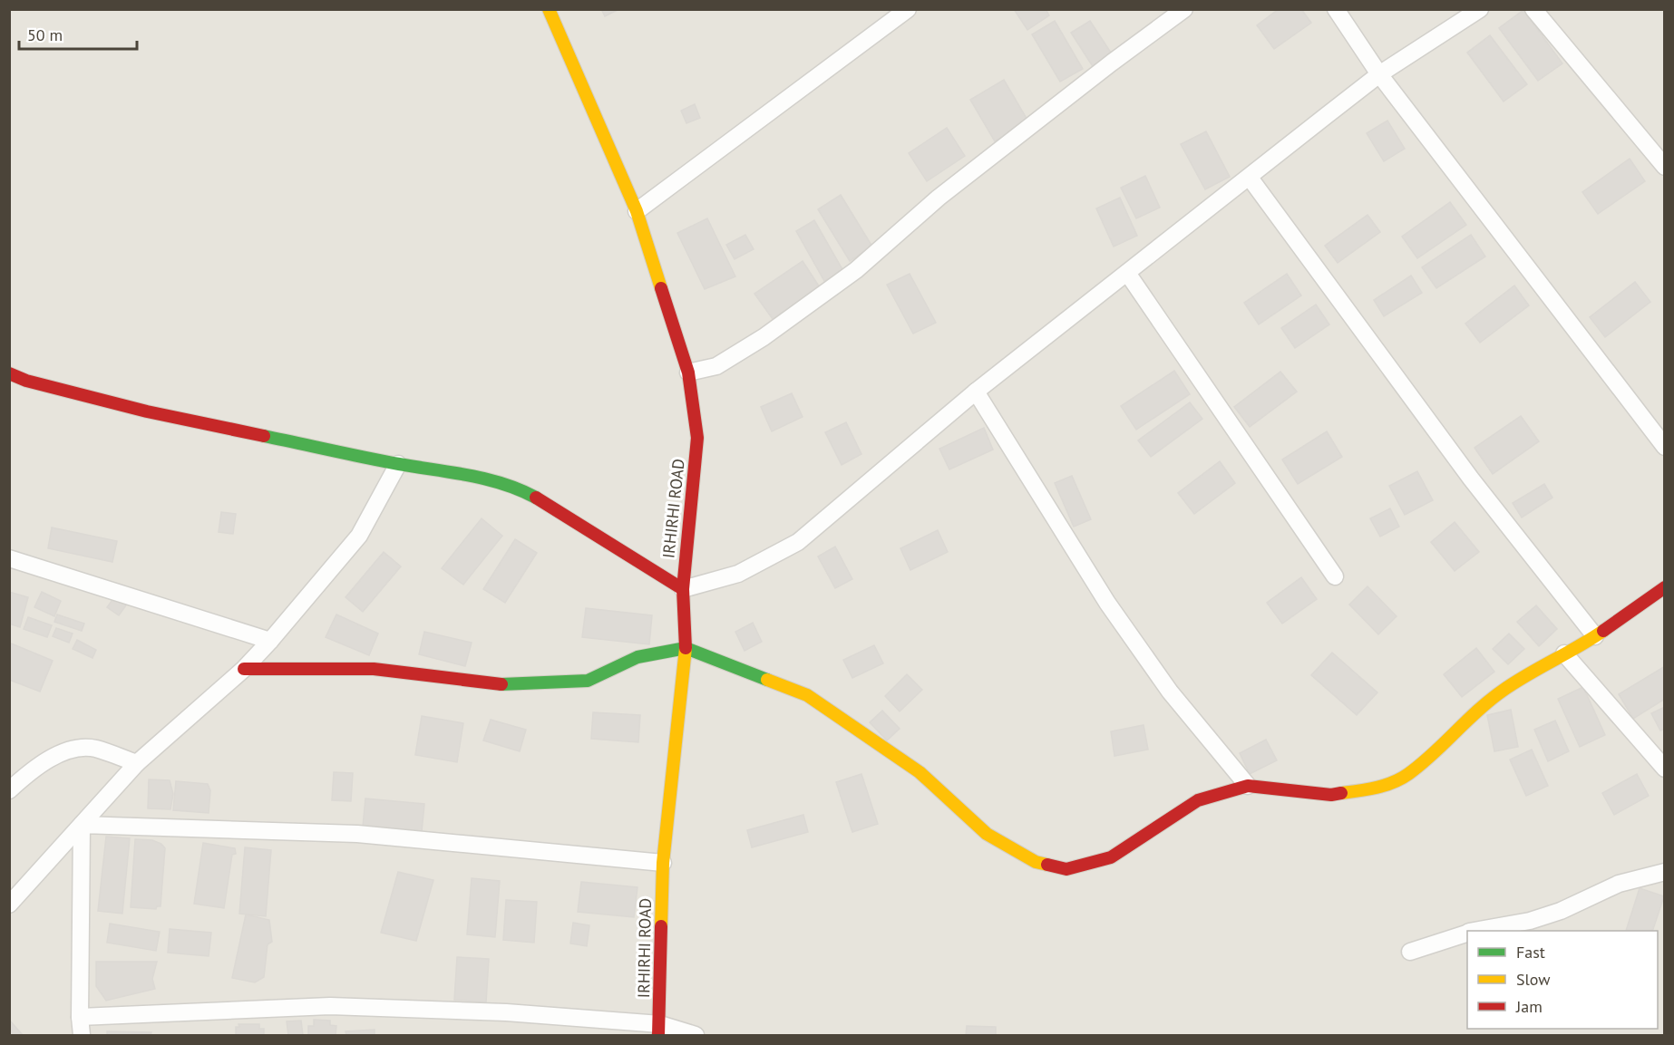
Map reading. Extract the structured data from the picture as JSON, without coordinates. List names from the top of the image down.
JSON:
{
  "streets": {
    "street": ["IRHIRHI ROAD"]
  },
  "legend": ["Fast", "Slow", "Jam"],
  "scale_bar": "50 m"
}
